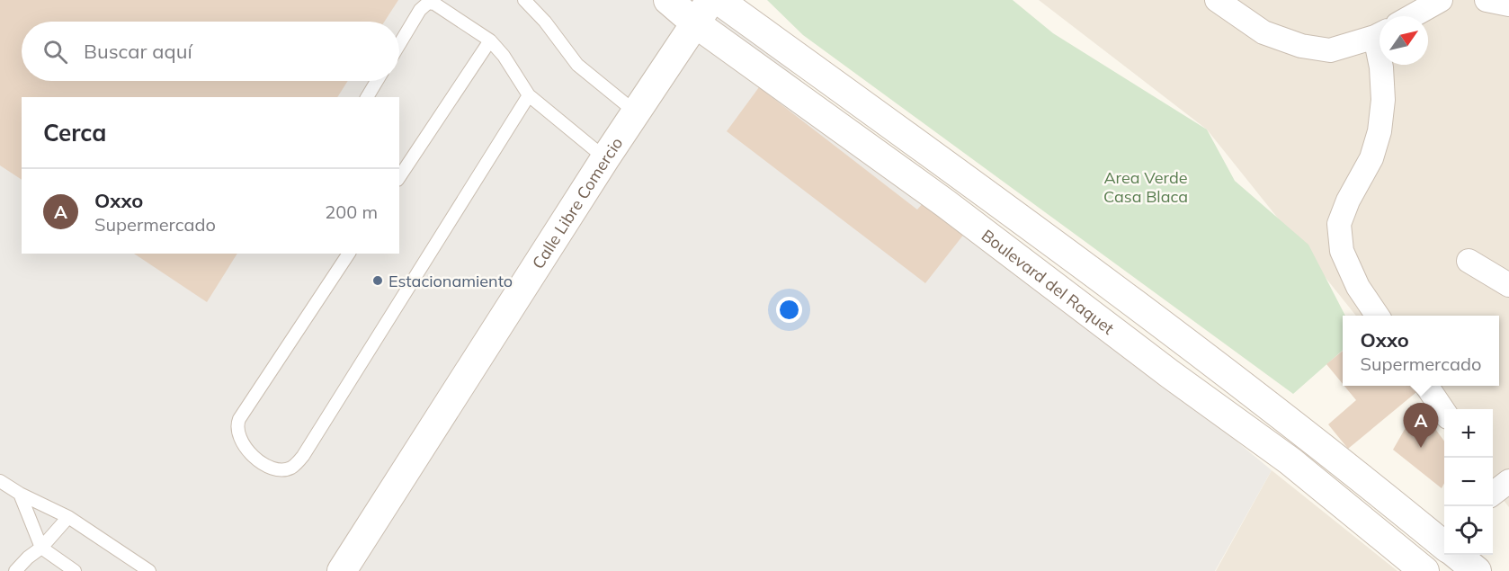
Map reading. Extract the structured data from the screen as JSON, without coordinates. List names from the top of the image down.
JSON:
{
  "streets": {
    "street": ["Calle Libre Comercio", "Boulevard del Raquet"]
  },
  "crossings": [
    ["Calle Libre Comercio", "Boulevard del Raquet"]
  ],
  "parks": ["Area Verde Casa Blaca"],
  "places": ["Estacionamiento"],
  "north": "top right",
  "page": {
    "search": "Buscar aquí",
    "heading": "Cerca",
    "list": [
      {
        "mark": "A",
        "name": "Oxxo",
        "note": "Supermercado",
        "value": "200 m"
      }
    ],
    "popup": ["Oxxo", "Supermercado"],
    "pins": "A",
    "map_buttons": ["+", "−"]
  }
}
